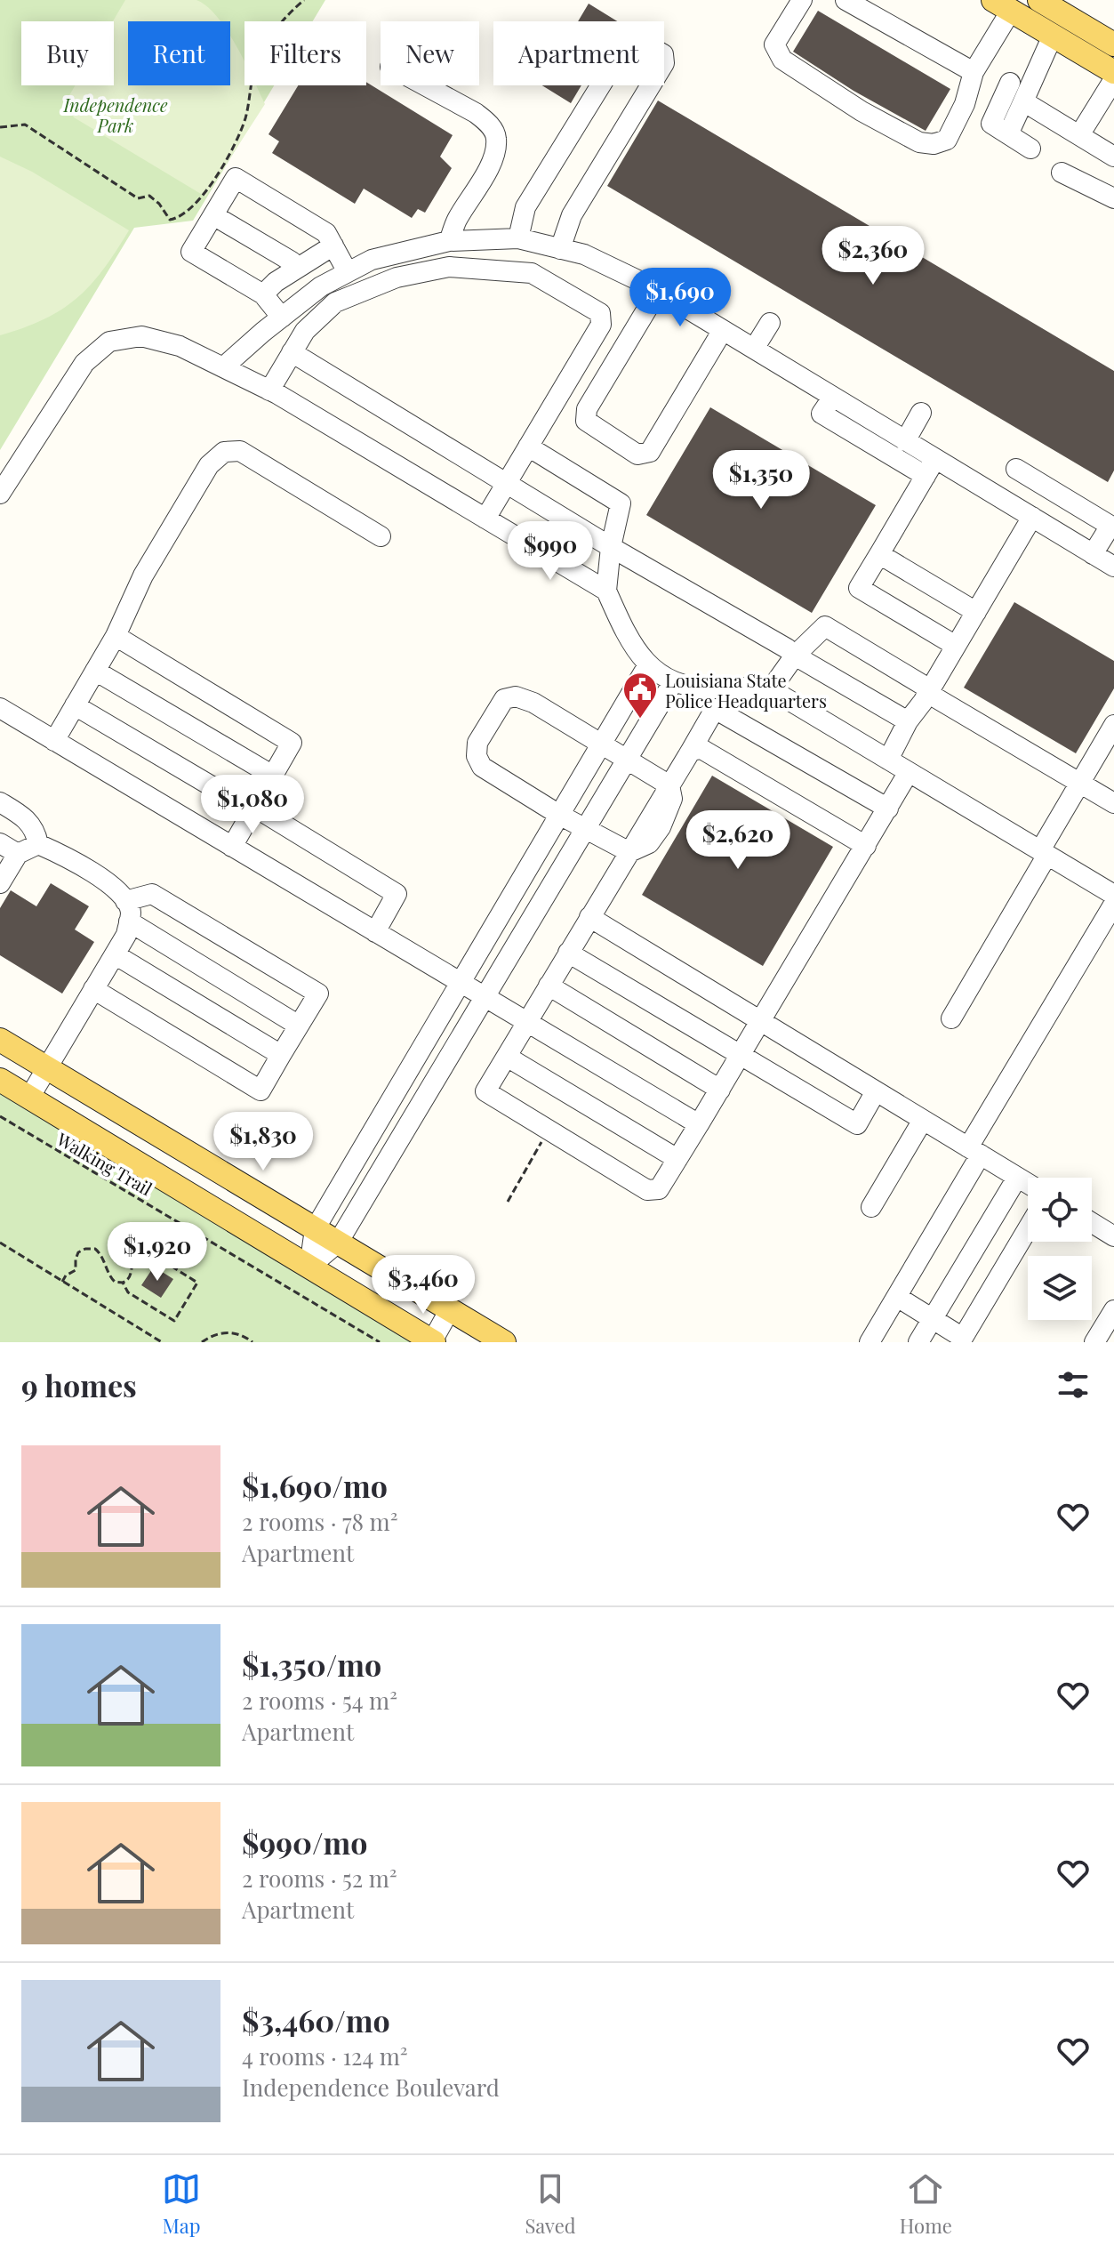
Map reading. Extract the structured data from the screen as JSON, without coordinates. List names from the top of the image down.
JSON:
{
  "streets": {
    "path": ["Walking Trail"]
  },
  "parks": ["Independence Park"],
  "places": {
    "public building": ["Louisiana State Police Headquarters"]
  },
  "page": {
    "chip": [
      "Buy",
      "Rent",
      "Filters",
      "New",
      "Apartment"
    ],
    "price": [
      "$2,360",
      "$1,690",
      "$1,350",
      "$990",
      "$1,080",
      "$2,620",
      "$1,830",
      "$1,920",
      "$3,460"
    ],
    "heading": "9 homes",
    "list": [
      {
        "name": "$1,690/mo",
        "note": "2 rooms · 78 m² · Apartment"
      },
      {
        "name": "$1,350/mo",
        "note": "2 rooms · 54 m² · Apartment"
      },
      {
        "name": "$990/mo",
        "note": "2 rooms · 52 m² · Apartment"
      },
      {
        "name": "$3,460/mo",
        "note": "4 rooms · 124 m² · Independence Boulevard"
      }
    ],
    "tabs": ["Map", "Saved", "Home"]
  }
}
